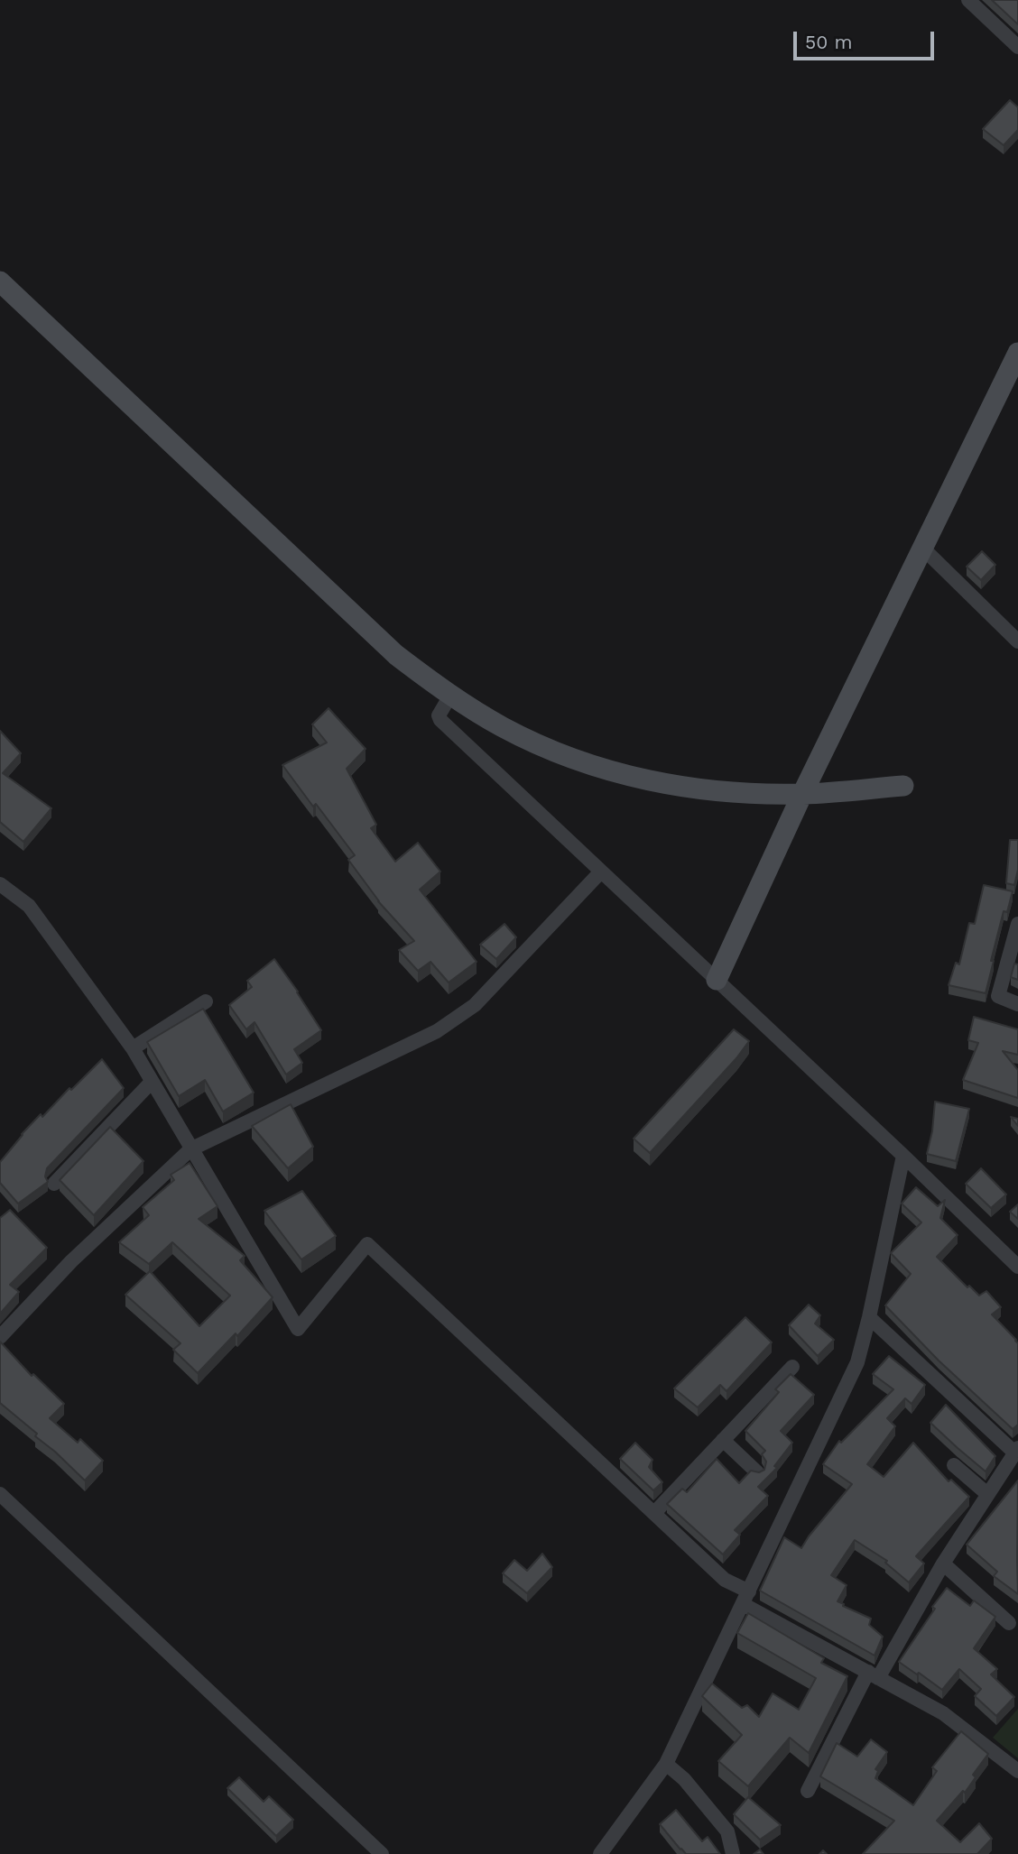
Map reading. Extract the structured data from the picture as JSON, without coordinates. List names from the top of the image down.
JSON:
{
  "scale_bar": "50 m"
}
